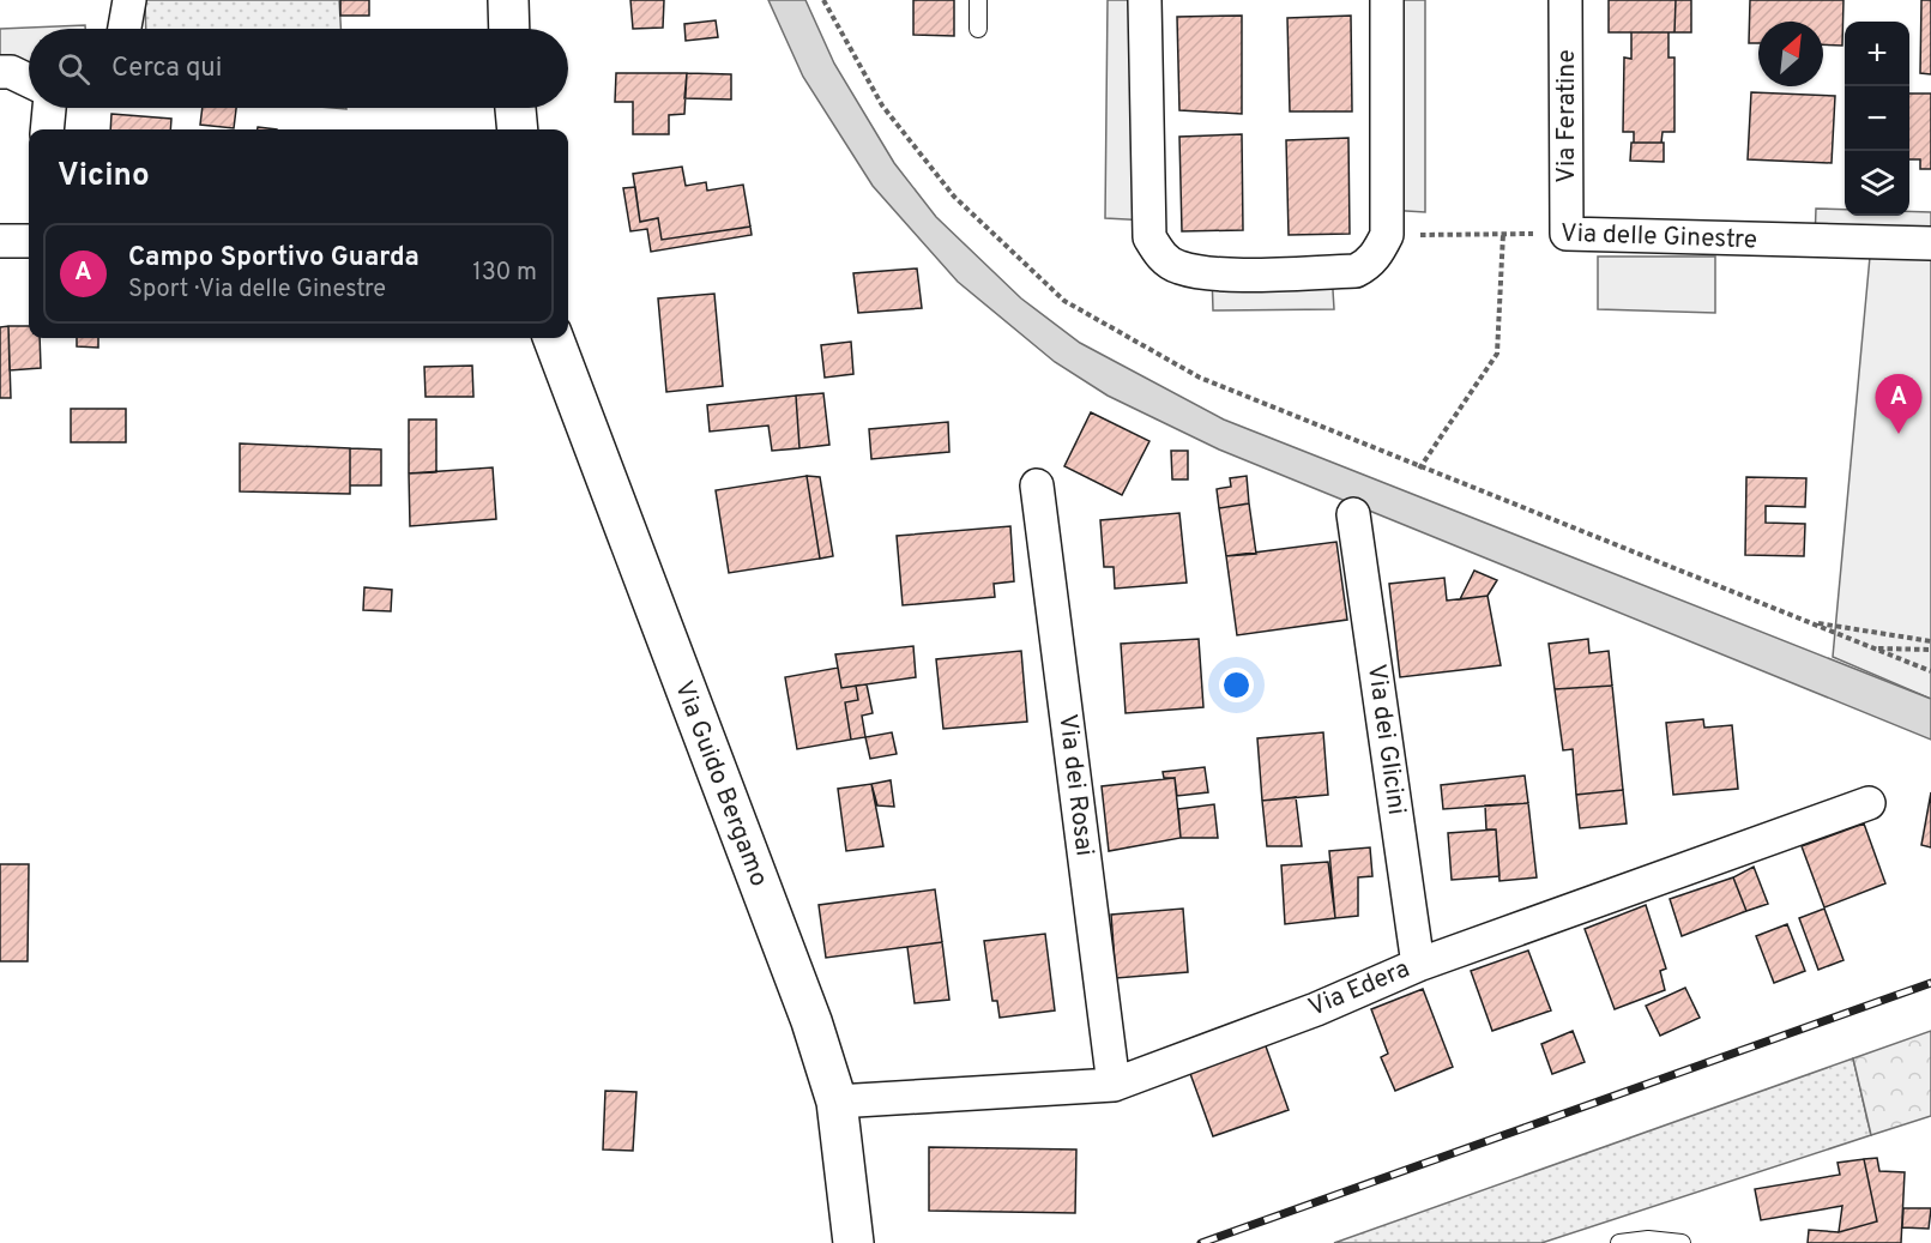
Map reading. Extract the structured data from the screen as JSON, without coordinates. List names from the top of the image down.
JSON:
{
  "streets": {
    "main road": ["Via Guido Bergamo"],
    "street": [
      "Via Feratine",
      "Via delle Ginestre",
      "Via dei Glicini",
      "Via dei Rosai",
      "Via Edera"
    ]
  },
  "crossings": [
    ["Via Feratine", "Via delle Ginestre"],
    ["Via dei Glicini", "Via Edera"],
    ["Via Guido Bergamo", "Via Edera"],
    ["Via dei Rosai", "Via Edera"]
  ],
  "north": "top right",
  "page": {
    "map_buttons": ["+", "−"],
    "search": "Cerca qui",
    "heading": "Vicino",
    "list": [
      {
        "mark": "A",
        "name": "Campo Sportivo Guarda",
        "note": "Sport · Via delle Ginestre",
        "value": "130 m"
      }
    ],
    "pins": "A"
  }
}
